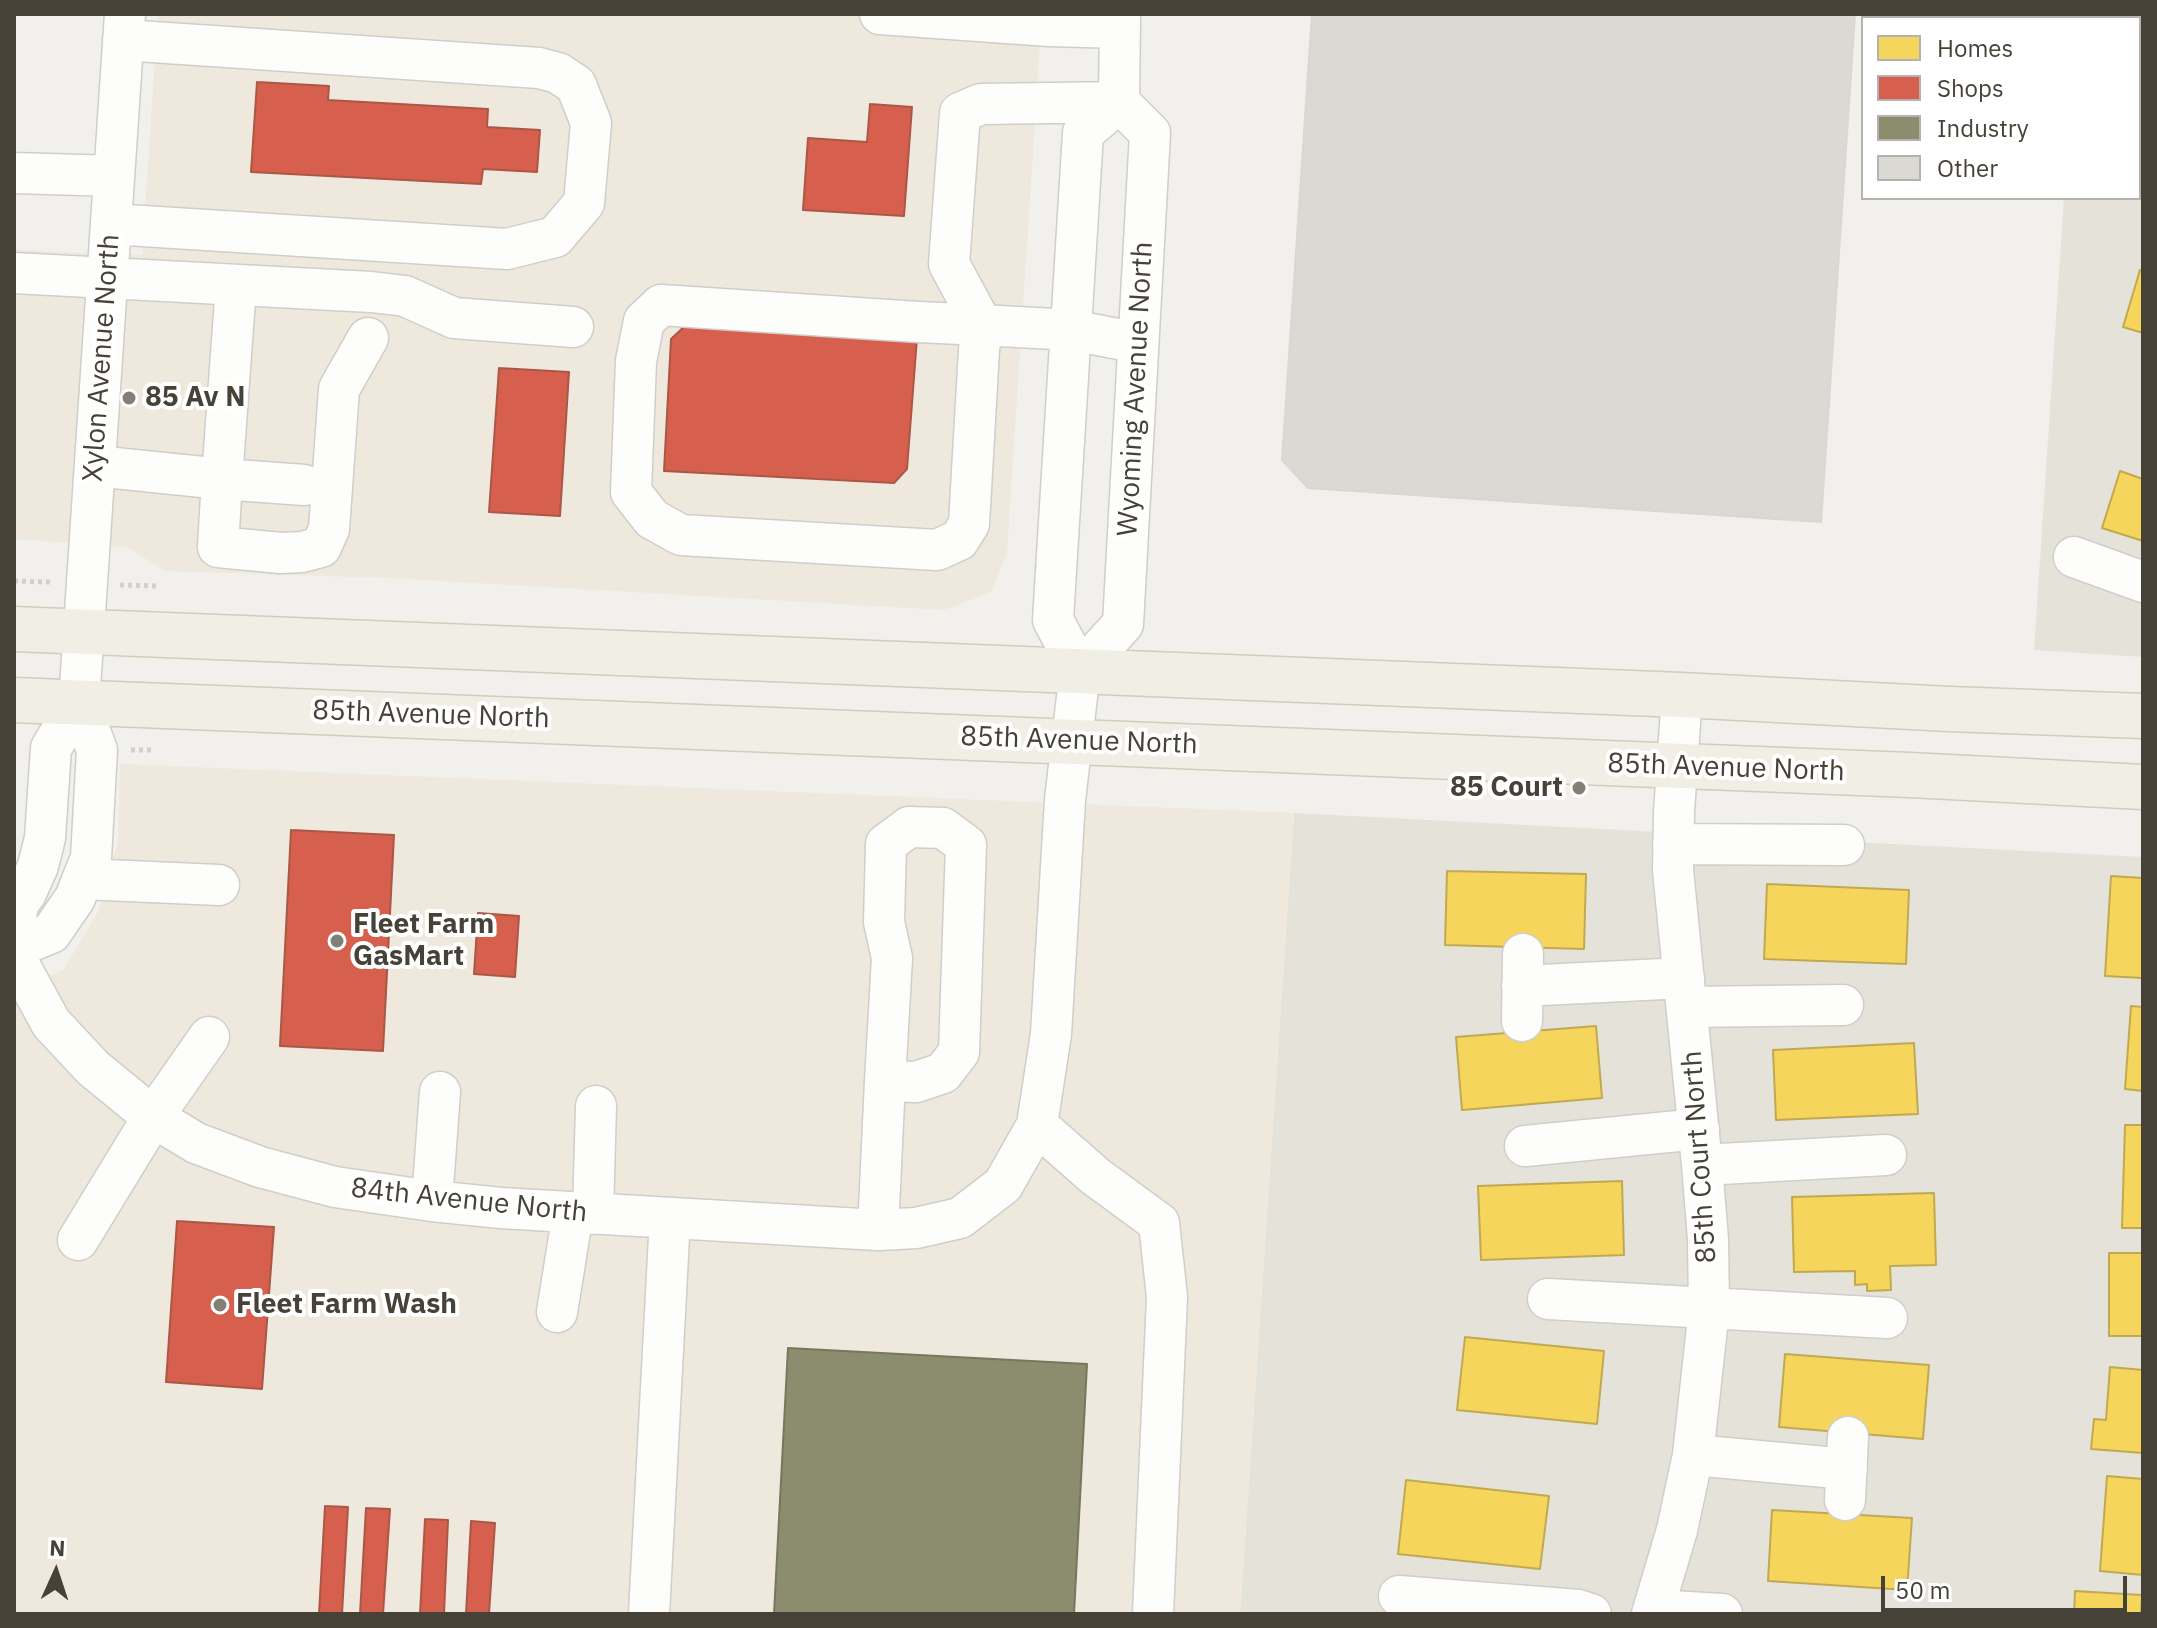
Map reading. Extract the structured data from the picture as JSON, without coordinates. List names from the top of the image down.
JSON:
{
  "streets": {
    "main road": ["85th Avenue North"],
    "street": [
      "Xylon Avenue North",
      "Wyoming Avenue North",
      "85th Court North",
      "84th Avenue North"
    ]
  },
  "crossings": [
    ["Xylon Avenue North", "85th Avenue North"],
    ["85th Avenue North", "85th Court North"]
  ],
  "places": [
    "85 Av N",
    "85 Court",
    "Fleet Farm GasMart",
    "Fleet Farm Wash"
  ],
  "legend": [
    "Homes",
    "Shops",
    "Industry",
    "Other"
  ],
  "scale_bar": "50 m",
  "north": "top"
}
